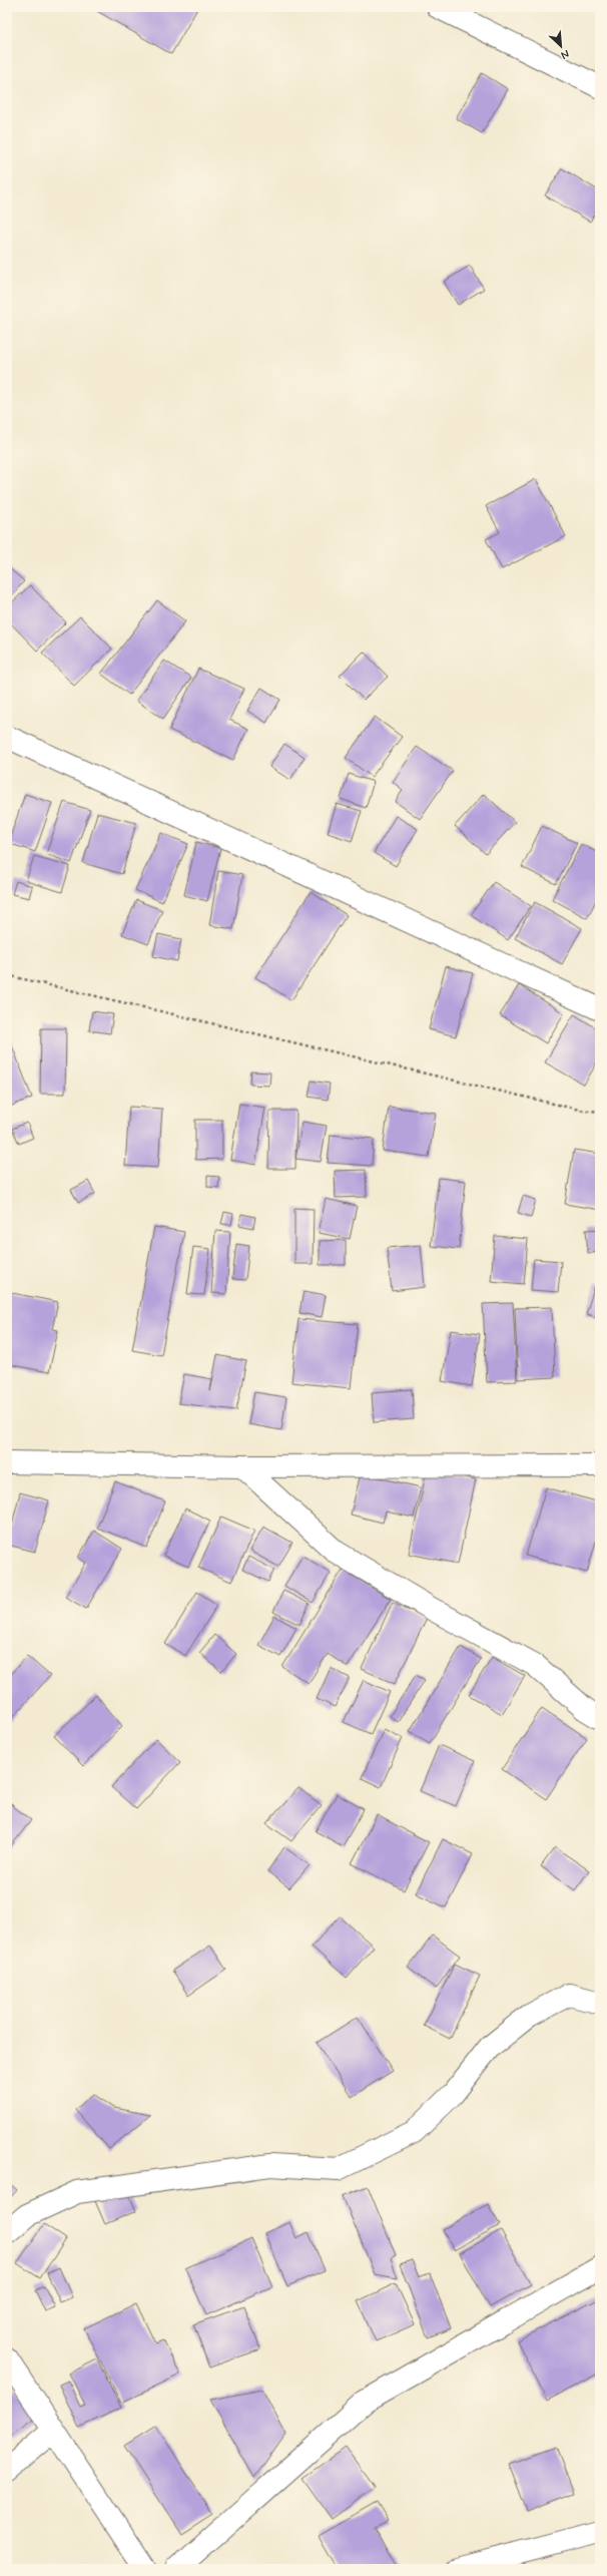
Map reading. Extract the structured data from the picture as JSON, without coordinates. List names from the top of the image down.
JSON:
{
  "north": "bottom right"
}
